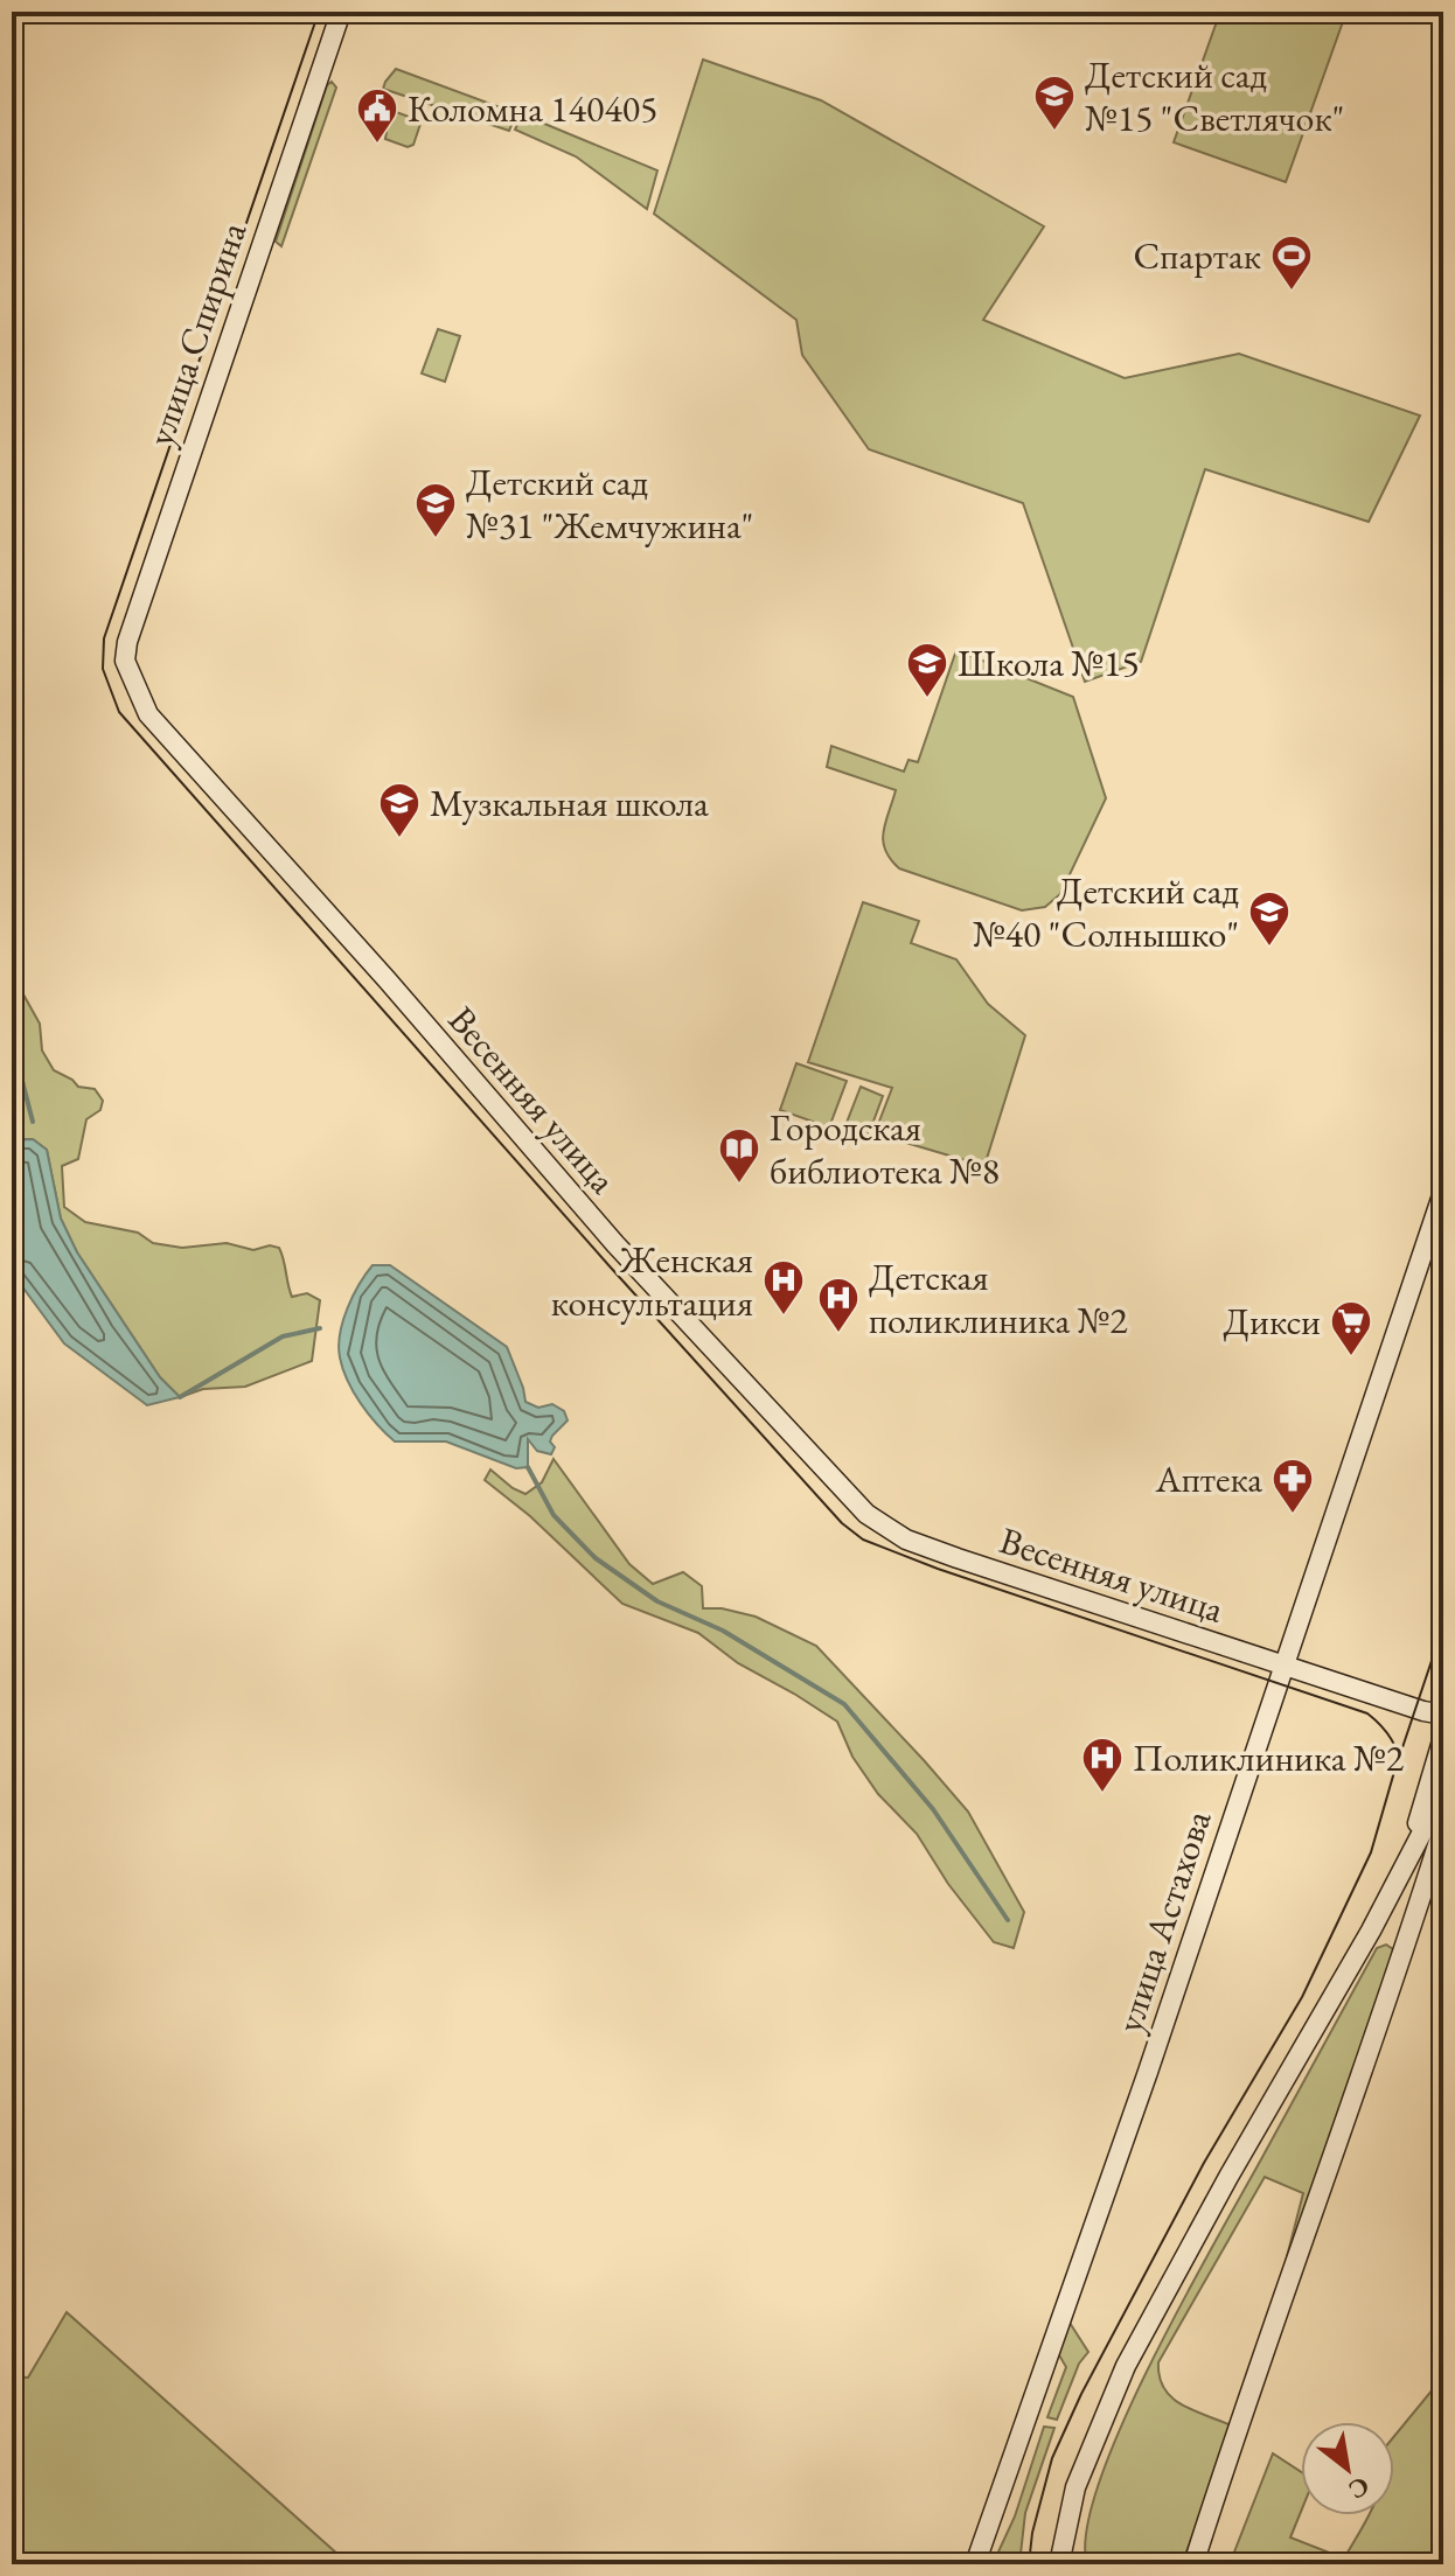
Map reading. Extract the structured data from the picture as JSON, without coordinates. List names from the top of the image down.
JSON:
{
  "streets": {
    "main road": ["улица Спирина", "Весенняя улица", "улица Астахова"]
  },
  "crossings": [
    ["улица Спирина", "Весенняя улица"],
    ["Весенняя улица", "улица Астахова"]
  ],
  "places": {
    "school or university": [
      "Детский сад №15 \"Светлячок\"",
      "Детский сад №31 \"Жемчужина\"",
      "Школа №15",
      "Музкальная школа",
      "Детский сад №40 \"Солнышко\""
    ],
    "public building": ["Коломна 140405"],
    "sports": ["Спартак"],
    "library": ["Городская библиотека №8"],
    "hospital": ["Женская консультация", "Детская поликлиника №2", "Поликлиника №2"],
    "supermarket": ["Дикси"],
    "pharmacy": ["Аптека"]
  },
  "north": "bottom right"
}
